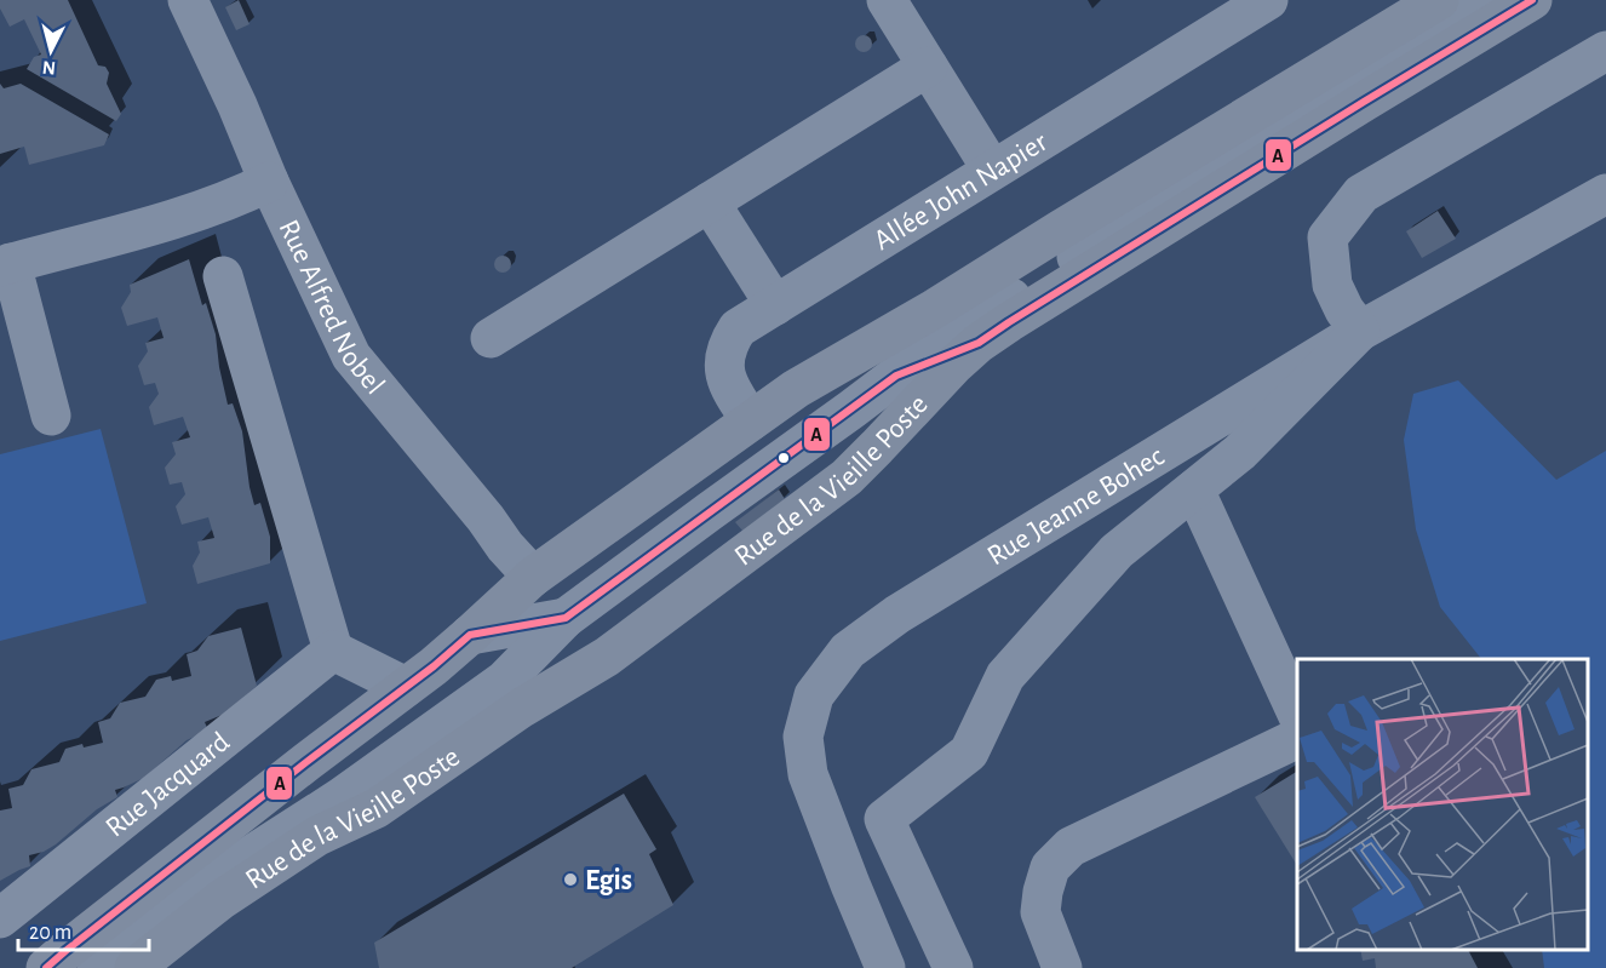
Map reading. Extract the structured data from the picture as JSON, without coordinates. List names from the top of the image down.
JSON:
{
  "streets": {
    "main road": ["Rue de la Vieille Poste"],
    "street": [
      "Allée John Napier",
      "Rue Alfred Nobel",
      "Rue Jeanne Bohec",
      "Rue Jacquard"
    ]
  },
  "crossings": [
    ["Allée John Napier", "Rue de la Vieille Poste"],
    ["Rue Alfred Nobel", "Rue de la Vieille Poste"]
  ],
  "places": ["Egis"],
  "lines": ["transit line A"],
  "scale_bar": "20 m",
  "north": "bottom"
}
